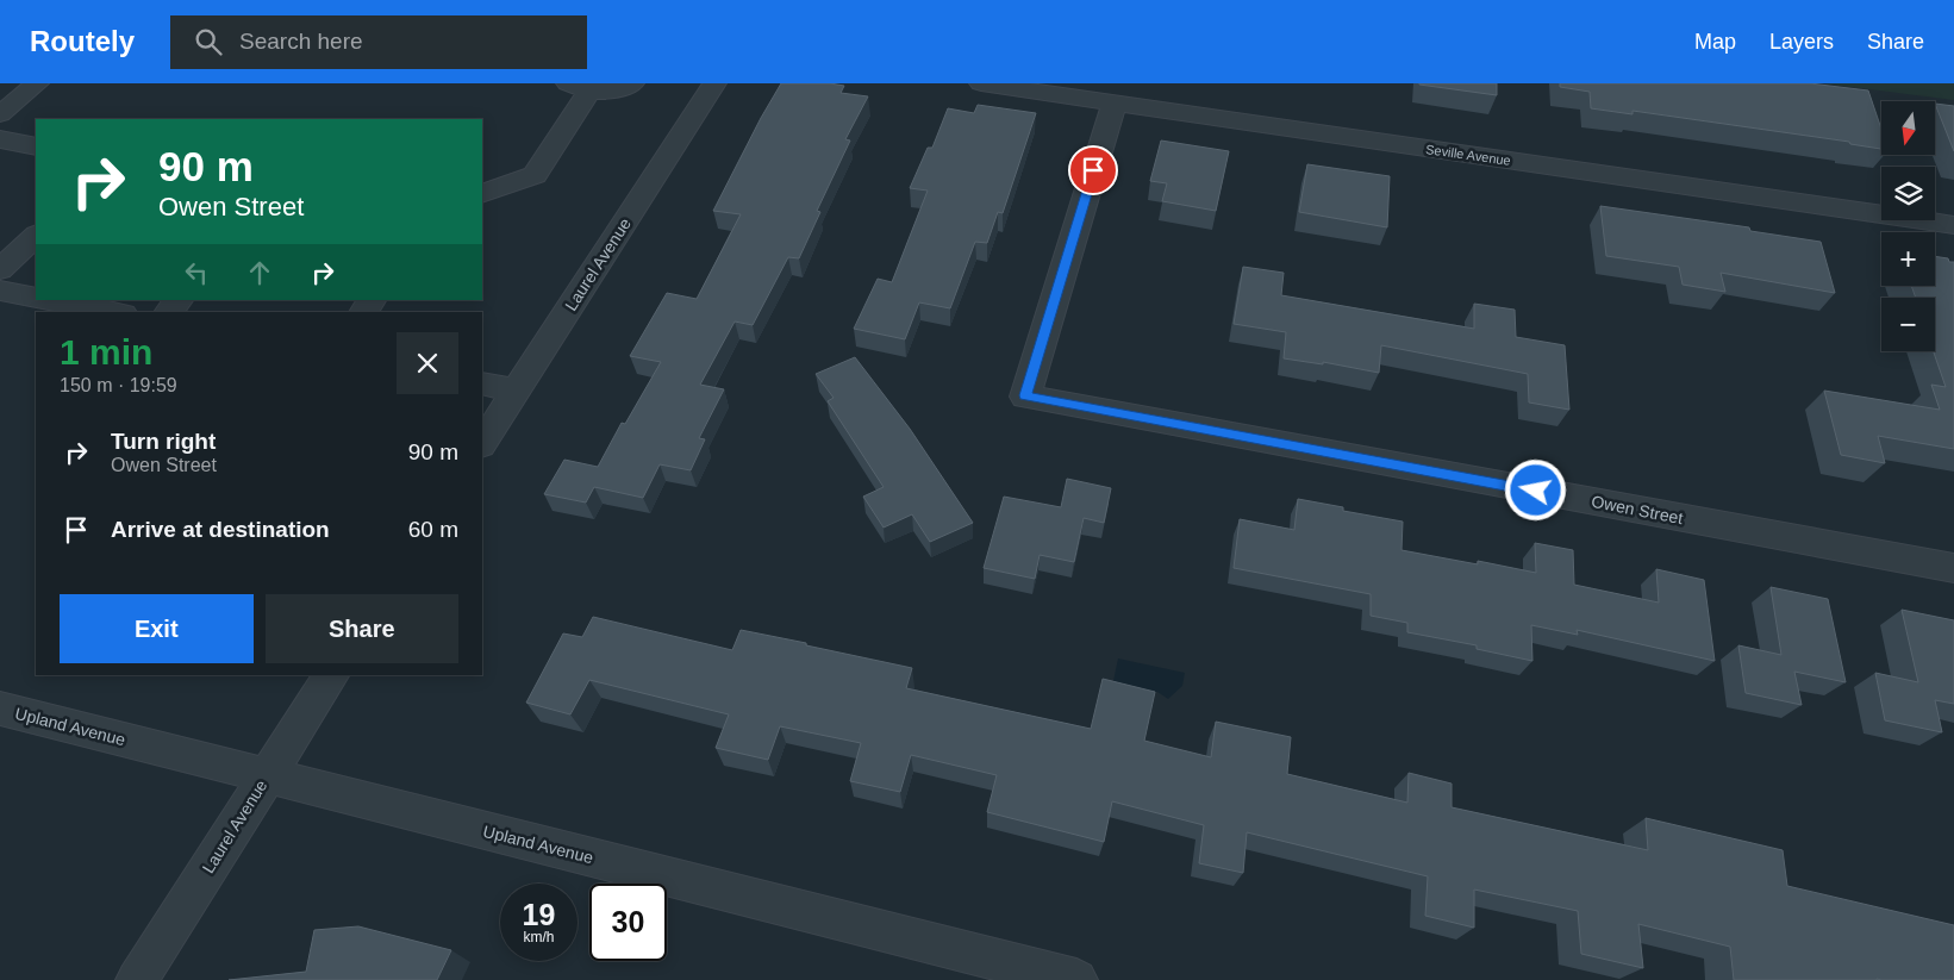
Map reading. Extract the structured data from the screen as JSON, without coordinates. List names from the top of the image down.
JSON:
{
  "streets": {
    "street": [
      "Seville Avenue",
      "Laurel Avenue",
      "Owen Street",
      "Upland Avenue"
    ]
  },
  "crossings": [
    ["Seville Avenue", "Owen Street"],
    ["Laurel Avenue", "Upland Avenue"]
  ],
  "north": "bottom",
  "page": {
    "header": "Routely",
    "search": "Search here",
    "nav": ["Map", "Layers", "Share"],
    "map_buttons": ["+", "−"],
    "turn": ["90 m", "Owen Street"],
    "heading": ["1 min", "150 m · 19:59"],
    "list": [
      {
        "name": "Turn right",
        "note": "Owen Street",
        "value": "90 m"
      },
      {
        "name": "Arrive at destination",
        "value": "60 m"
      }
    ],
    "buttons": ["Exit", "Share"],
    "speed": "19 km/h",
    "limit": "30"
  }
}
